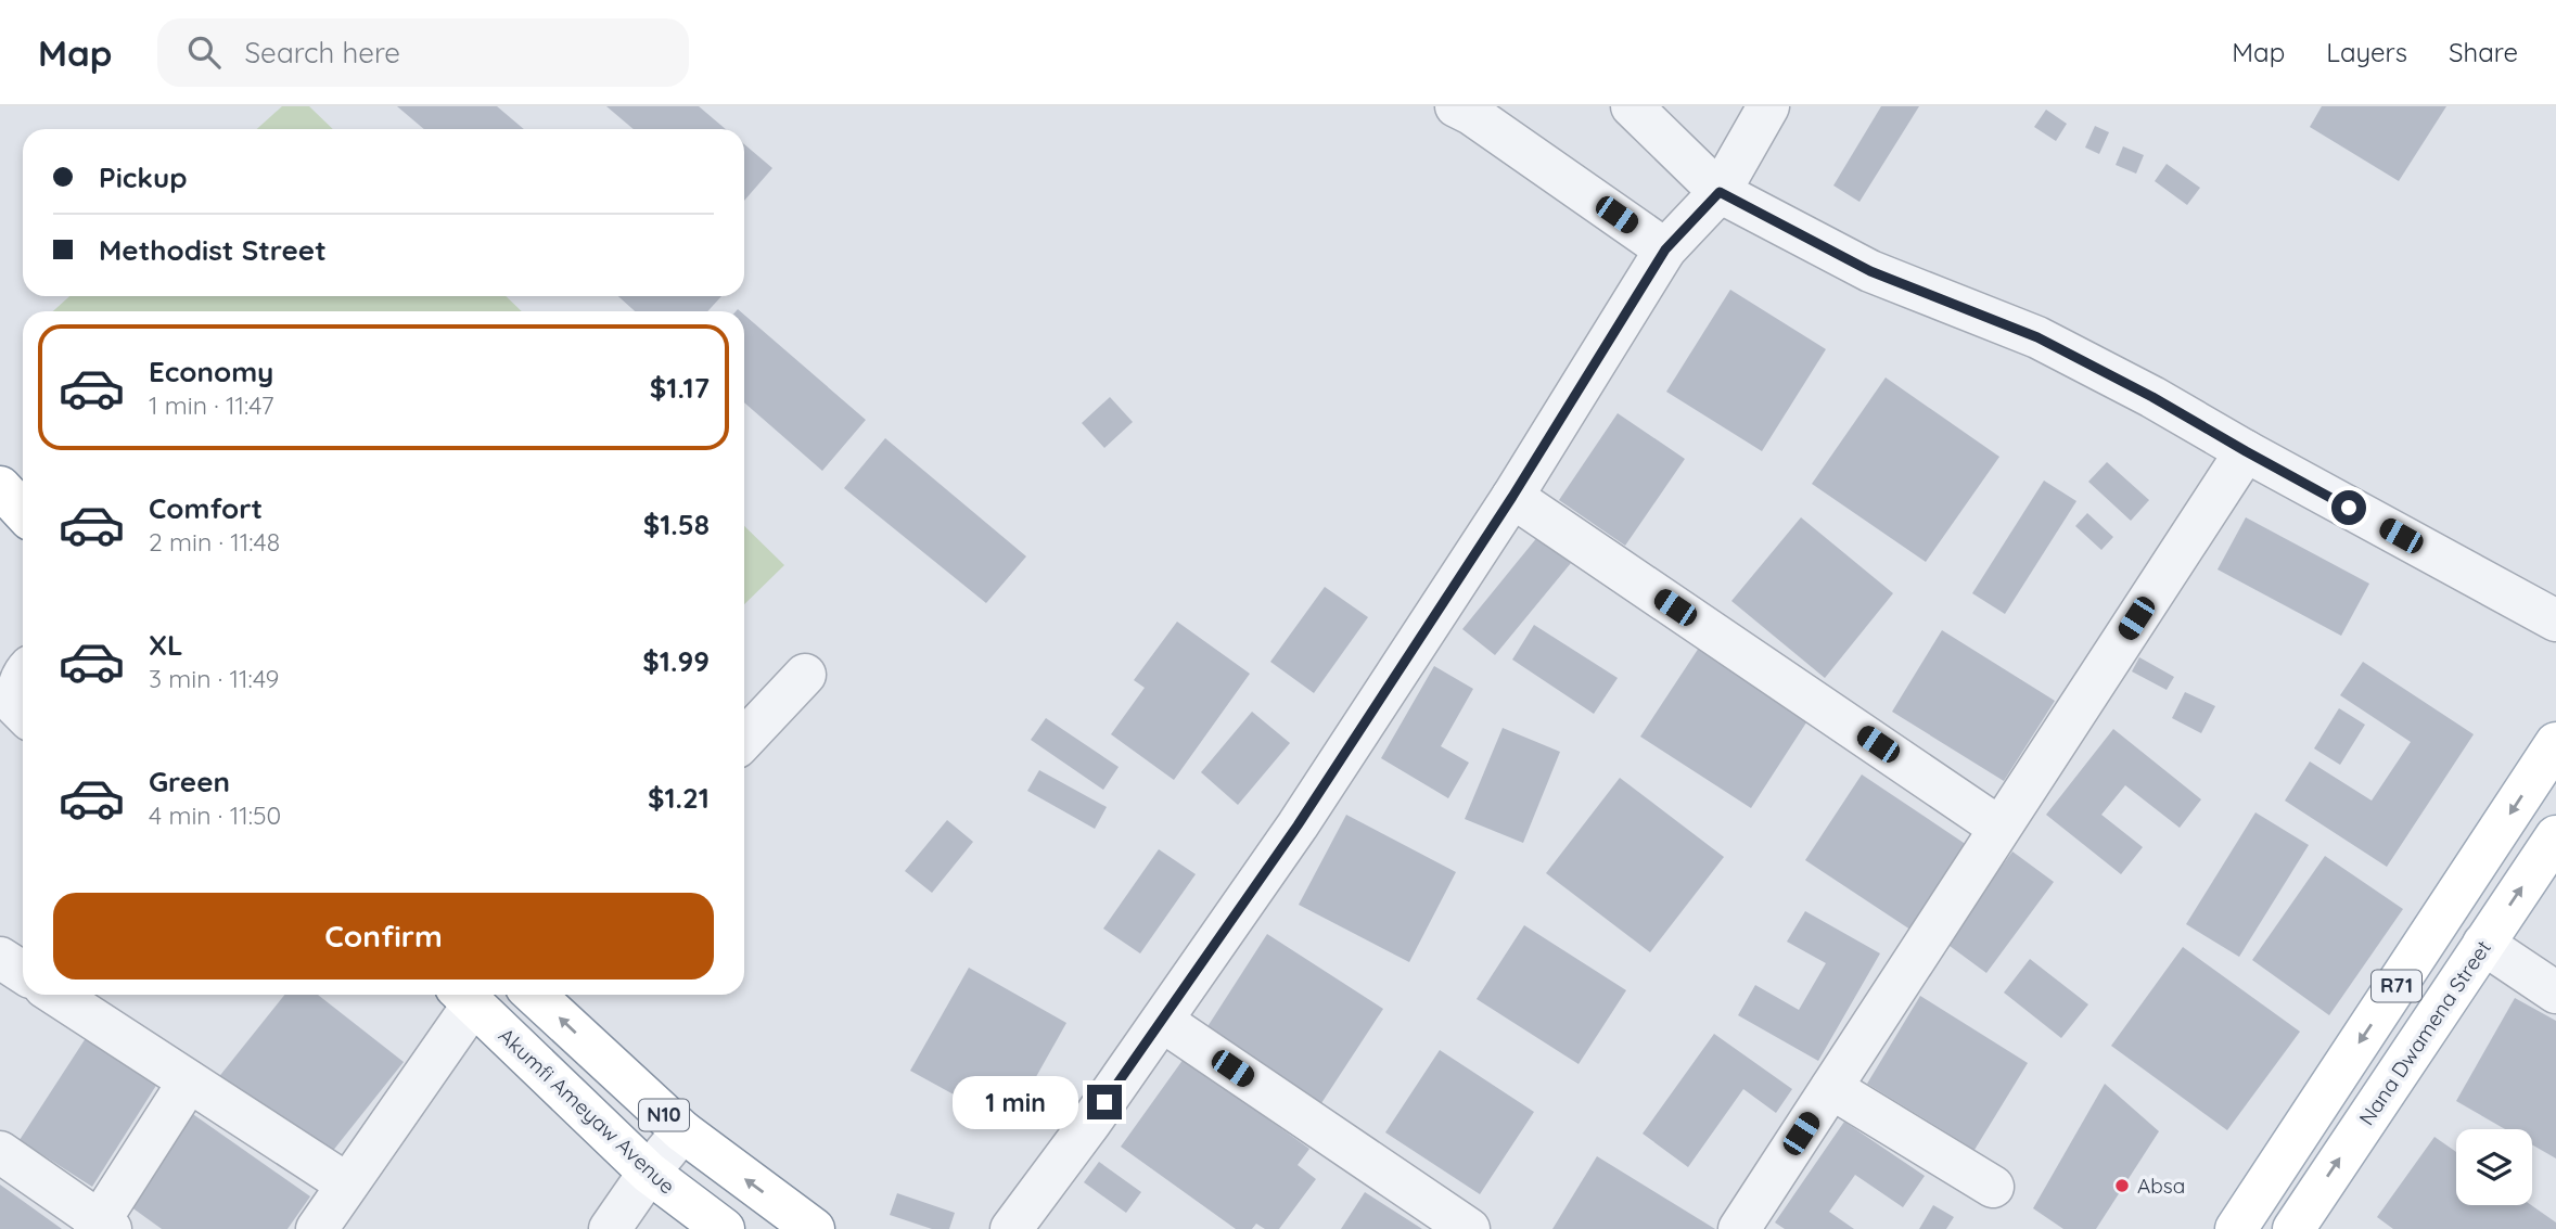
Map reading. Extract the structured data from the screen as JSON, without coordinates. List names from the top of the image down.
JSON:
{
  "streets": {
    "main road": [
      "R71",
      "Nana Dwamena Street",
      "Akumfi Ameyaw Avenue",
      "N10"
    ]
  },
  "places": ["Absa"],
  "page": {
    "header": "Map",
    "search": "Search here",
    "nav": ["Map", "Layers", "Share"],
    "banner": ["Pickup", "Methodist Street"],
    "list": [
      {
        "name": "Economy",
        "note": "1 min · 11:47",
        "value": "$1.17"
      },
      {
        "name": "Comfort",
        "note": "2 min · 11:48",
        "value": "$1.58"
      },
      {
        "name": "XL",
        "note": "3 min · 11:49",
        "value": "$1.99"
      },
      {
        "name": "Green",
        "note": "4 min · 11:50",
        "value": "$1.21"
      }
    ],
    "buttons": "Confirm",
    "bubble": "1 min"
  }
}
